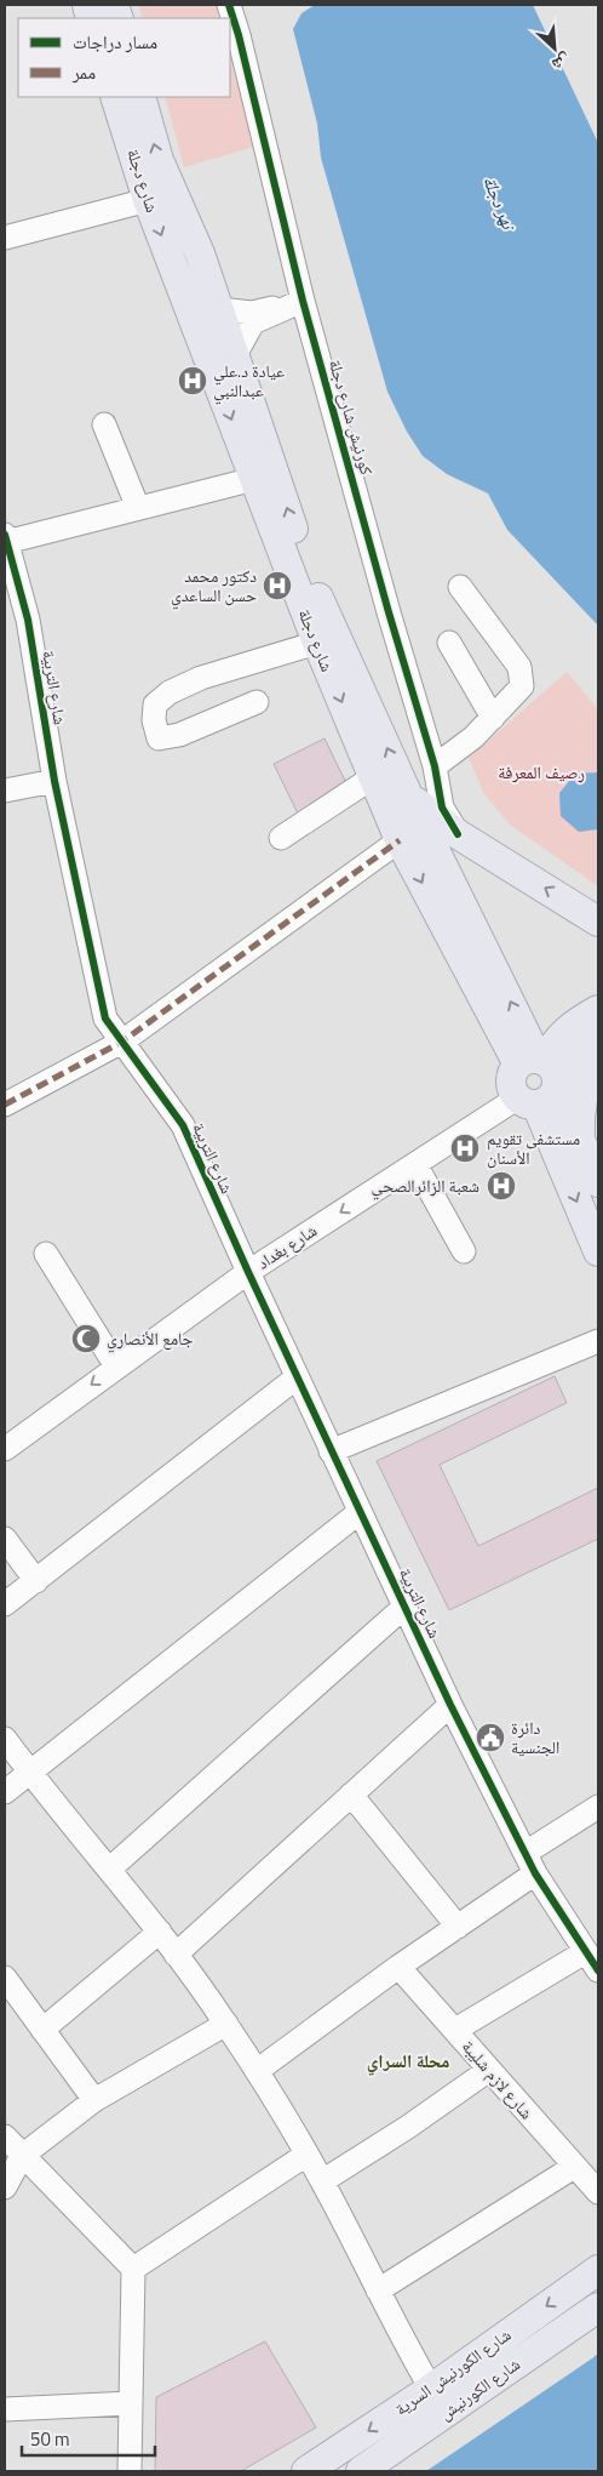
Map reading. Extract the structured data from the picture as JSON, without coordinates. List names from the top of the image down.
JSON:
{
  "streets": {
    "main road": ["شارع دجلة", "شارع الكورنيش السرية", "شارع الكورنيش"],
    "street": [
      "كورنيش شارع دجلة",
      "شارع التربية",
      "شارع بغداد",
      "شارع لازم شليبة"
    ]
  },
  "crossings": [
    ["شارع التربية", "شارع بغداد"]
  ],
  "one_way": ["شارع الكورنيش السرية"],
  "districts": ["محلة السراي"],
  "water": ["نهر دجلة"],
  "parks": ["رصيف المعرفة"],
  "places": {
    "hospital": [
      "عيادة د.علي عبدالنبي",
      "دكتور محمد حسن الساعدي",
      "مستشفى تقويم الأسنان",
      "شعبة الزائرالصحي"
    ],
    "mosque": ["جامع الأنصاري"],
    "public building": ["دائرة الجنسية"]
  },
  "legend": ["مسار دراجات", "ممر"],
  "scale_bar": "50 m",
  "north": "bottom right"
}
